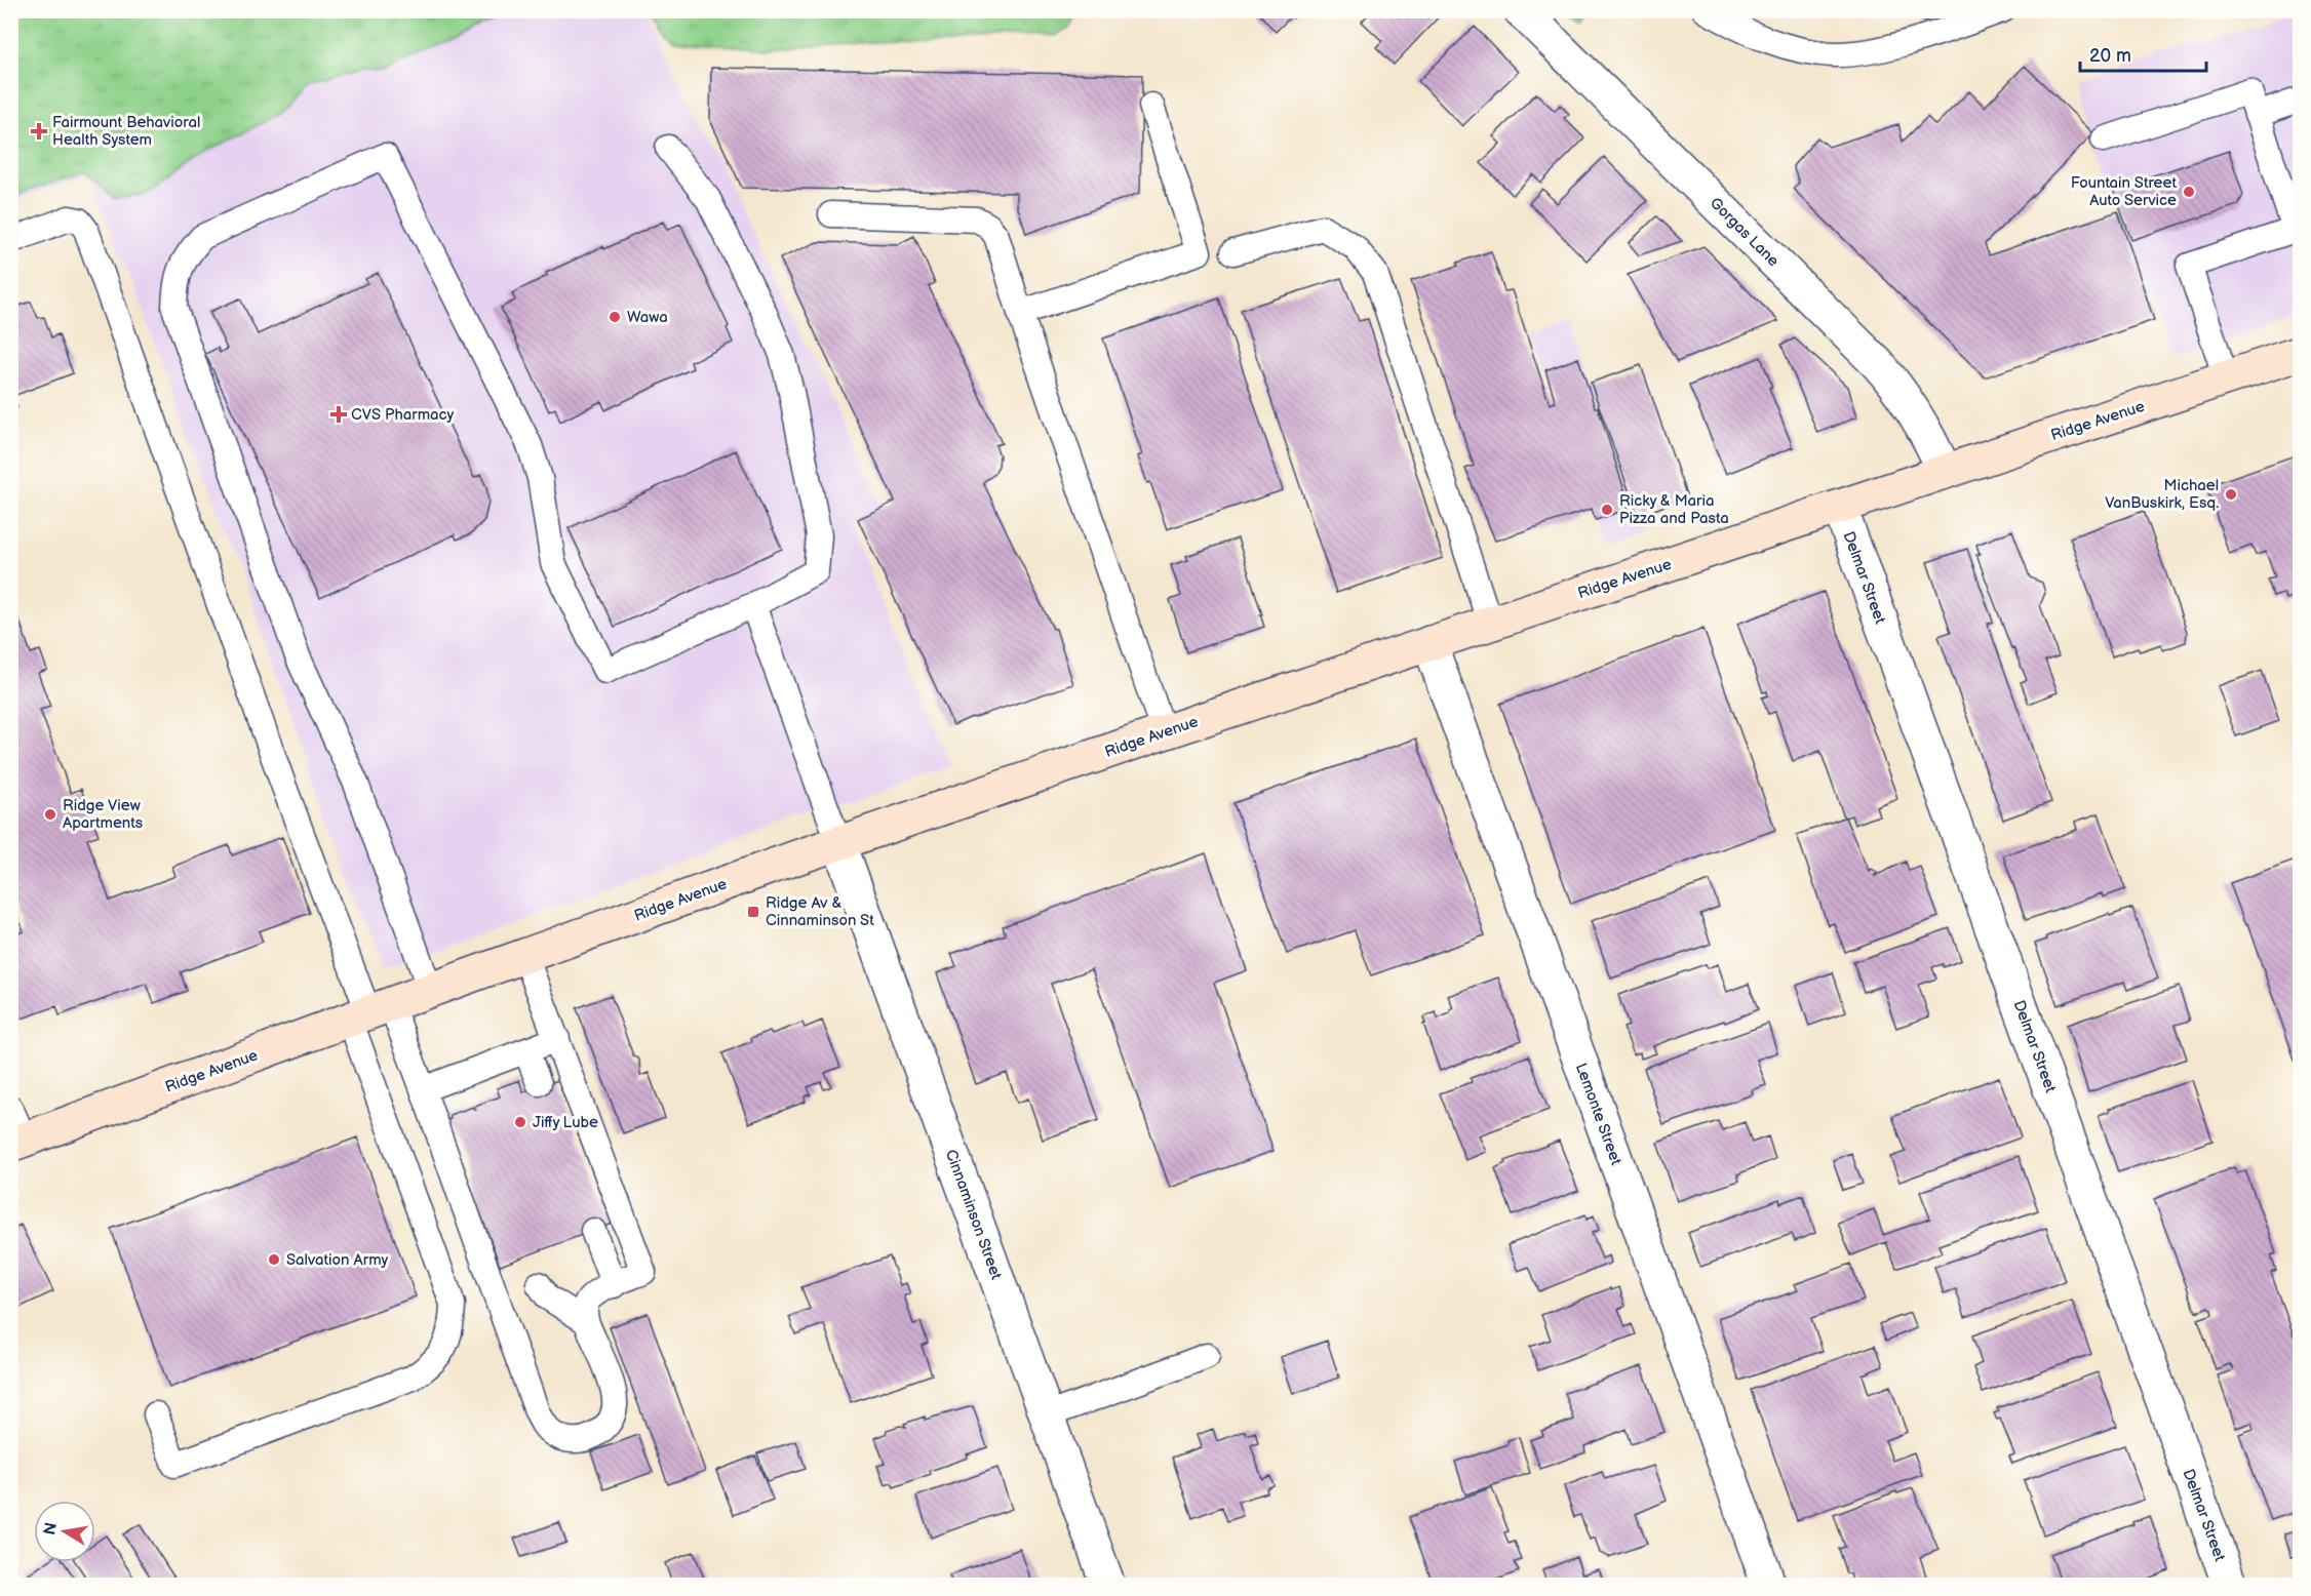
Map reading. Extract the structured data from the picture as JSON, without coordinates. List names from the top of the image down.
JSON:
{
  "streets": {
    "main road": ["Ridge Avenue"],
    "street": [
      "Gorgas Lane",
      "Delmar Street",
      "Lemonte Street",
      "Cinnaminson Street"
    ]
  },
  "crossings": [
    ["Gorgas Lane", "Ridge Avenue"],
    ["Ridge Avenue", "Delmar Street"],
    ["Ridge Avenue", "Lemonte Street"],
    ["Ridge Avenue", "Cinnaminson Street"]
  ],
  "places": {
    "health": ["Fairmount Behavioral Health System", "CVS Pharmacy"],
    "other": [
      "Fountain Street Auto Service",
      "Wawa",
      "Michael VanBuskirk, Esq.",
      "Ricky & Maria Pizza and Pasta",
      "Ridge View Apartments",
      "Jiffy Lube",
      "Salvation Army"
    ],
    "transit": ["Ridge Av & Cinnaminson St"]
  },
  "scale_bar": "20 m",
  "north": "left"
}
